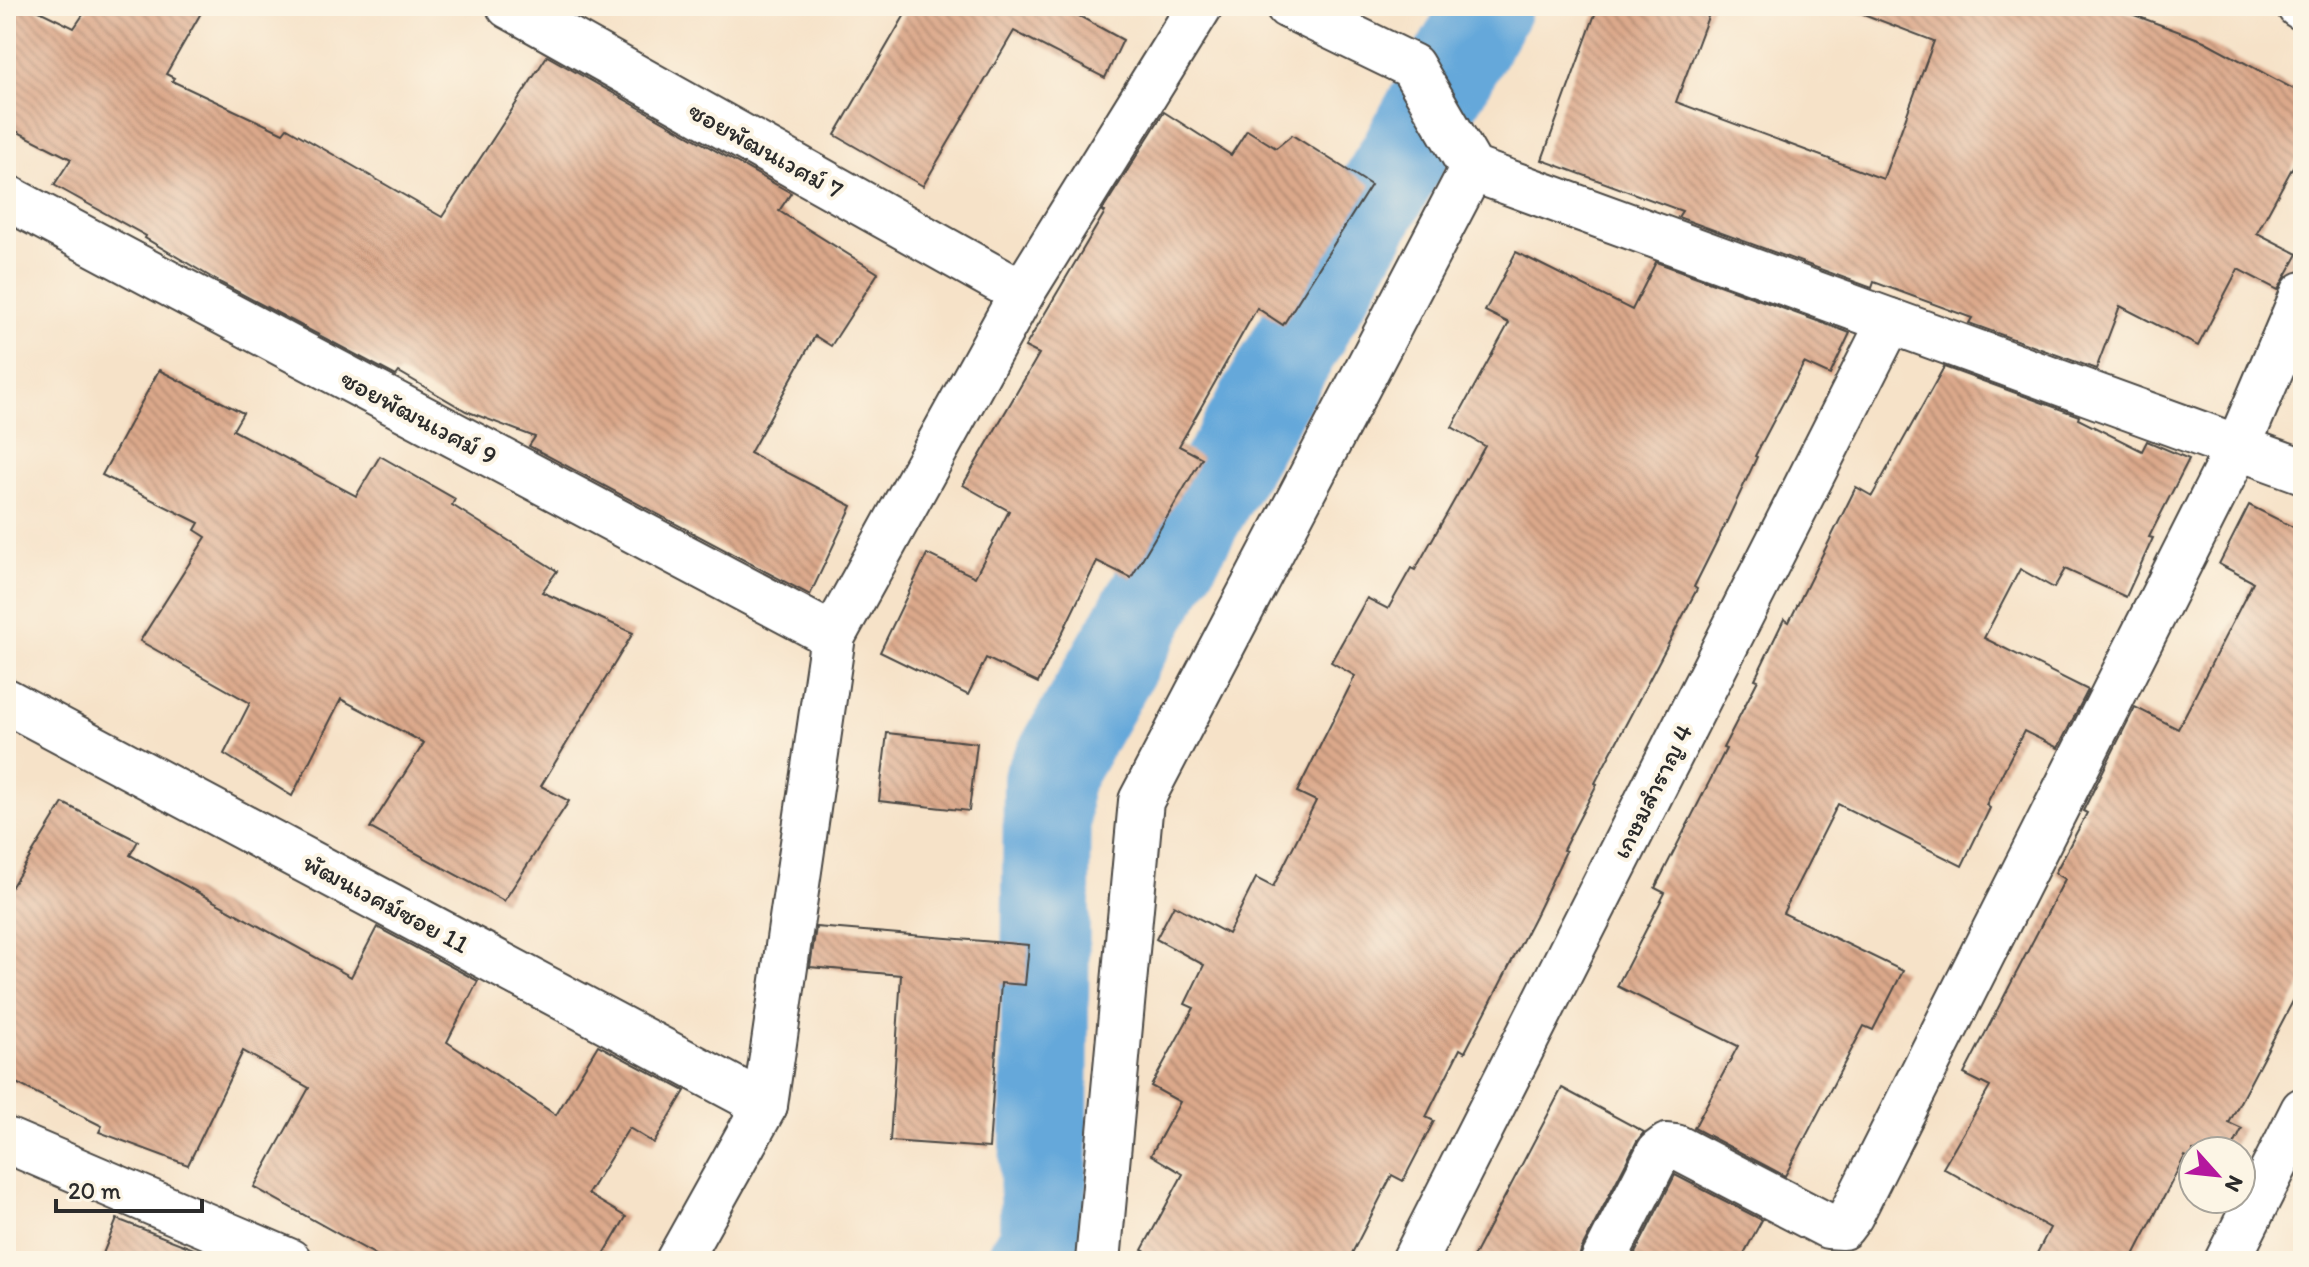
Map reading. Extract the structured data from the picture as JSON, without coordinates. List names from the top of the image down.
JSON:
{
  "streets": {
    "street": [
      "ซอยพัฒนเวศม์ 7",
      "ซอยพัฒนเวศม์ 9",
      "เกษมสำราญ 4",
      "พัฒนเวศม์ซอย 11"
    ]
  },
  "scale_bar": "20 m",
  "north": "bottom right"
}
